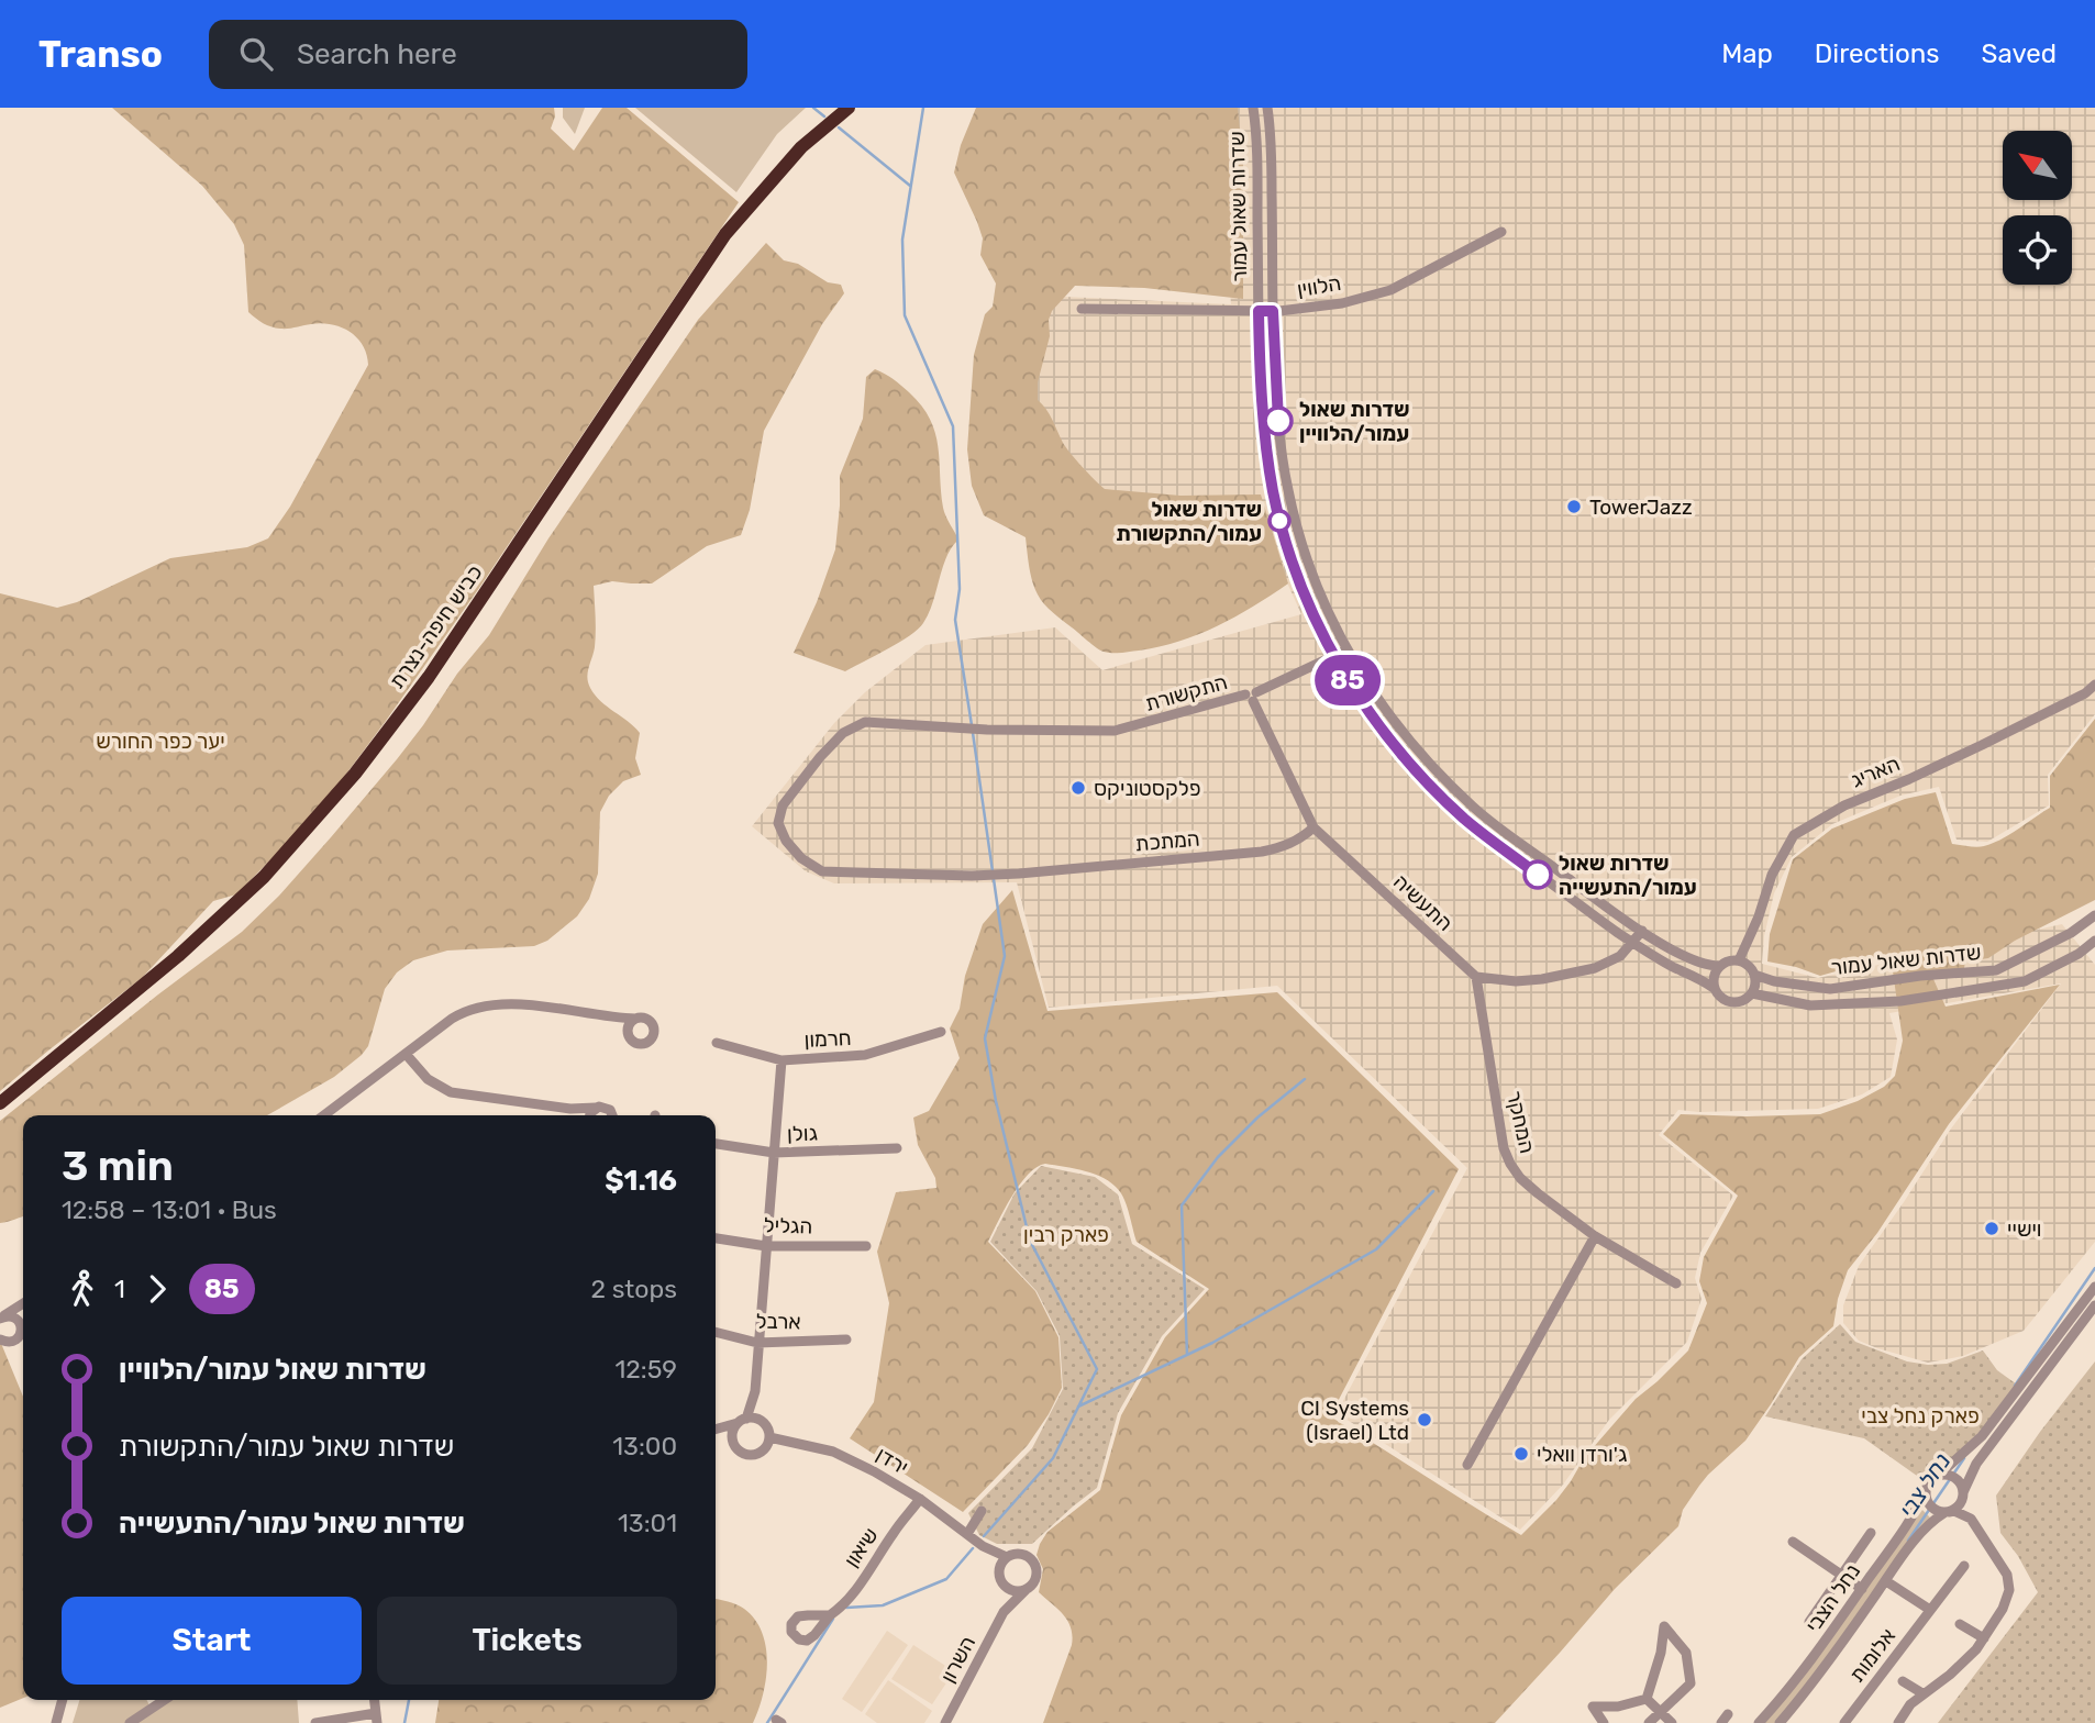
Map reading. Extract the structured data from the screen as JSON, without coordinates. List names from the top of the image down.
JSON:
{
  "streets": {
    "highway": ["כביש חיפה-נצרת"],
    "street": [
      "שדרות שאול עמור",
      "הלווין",
      "התקשורת",
      "האריג",
      "המתכת",
      "התעשיה",
      "חרמון",
      "המחקר",
      "גולן",
      "הגליל",
      "ארבל",
      "ירדן",
      "שיאון",
      "נחל הצבי",
      "אלומות",
      "השרון"
    ]
  },
  "crossings": [
    ["שדרות שאול עמור", "הלווין"],
    ["שדרות שאול עמור", "התקשורת"],
    ["שדרות שאול עמור", "האריג"],
    ["התקשורת", "המתכת"],
    ["התקשורת", "התעשיה"],
    ["המתכת", "התעשיה"],
    ["התעשיה", "המחקר"],
    ["ירדן", "שיאון"],
    ["ירדן", "השרון"]
  ],
  "water": ["נחל צבי"],
  "parks": ["יער כפר החורש", "פארק רבין", "פארק נחל צבי"],
  "places": [
    "שדרות שאול עמור/הלוויין",
    "TowerJazz",
    "שדרות שאול עמור/התקשורת",
    "פלקסטוניקס",
    "שדרות שאול עמור/התעשייה",
    "וישיי",
    "CI Systems (Israel) Ltd",
    "ג'ורדן וואלי"
  ],
  "lines": ["bus line 85"],
  "north": "top left",
  "page": {
    "header": "Transo",
    "search": "Search here",
    "nav": ["Map", "Directions", "Saved"],
    "on_map": "85",
    "heading": ["3 min", "12:58 – 13:01 · Bus", "$1.16"],
    "legs": ["1", "85", "2 stops"],
    "list": [
      {
        "name": "שדרות שאול עמור/הלוויין",
        "value": "12:59"
      },
      {
        "name": "שדרות שאול עמור/התקשורת",
        "value": "13:00"
      },
      {
        "name": "שדרות שאול עמור/התעשייה",
        "value": "13:01"
      }
    ],
    "buttons": ["Start", "Tickets"]
  }
}
